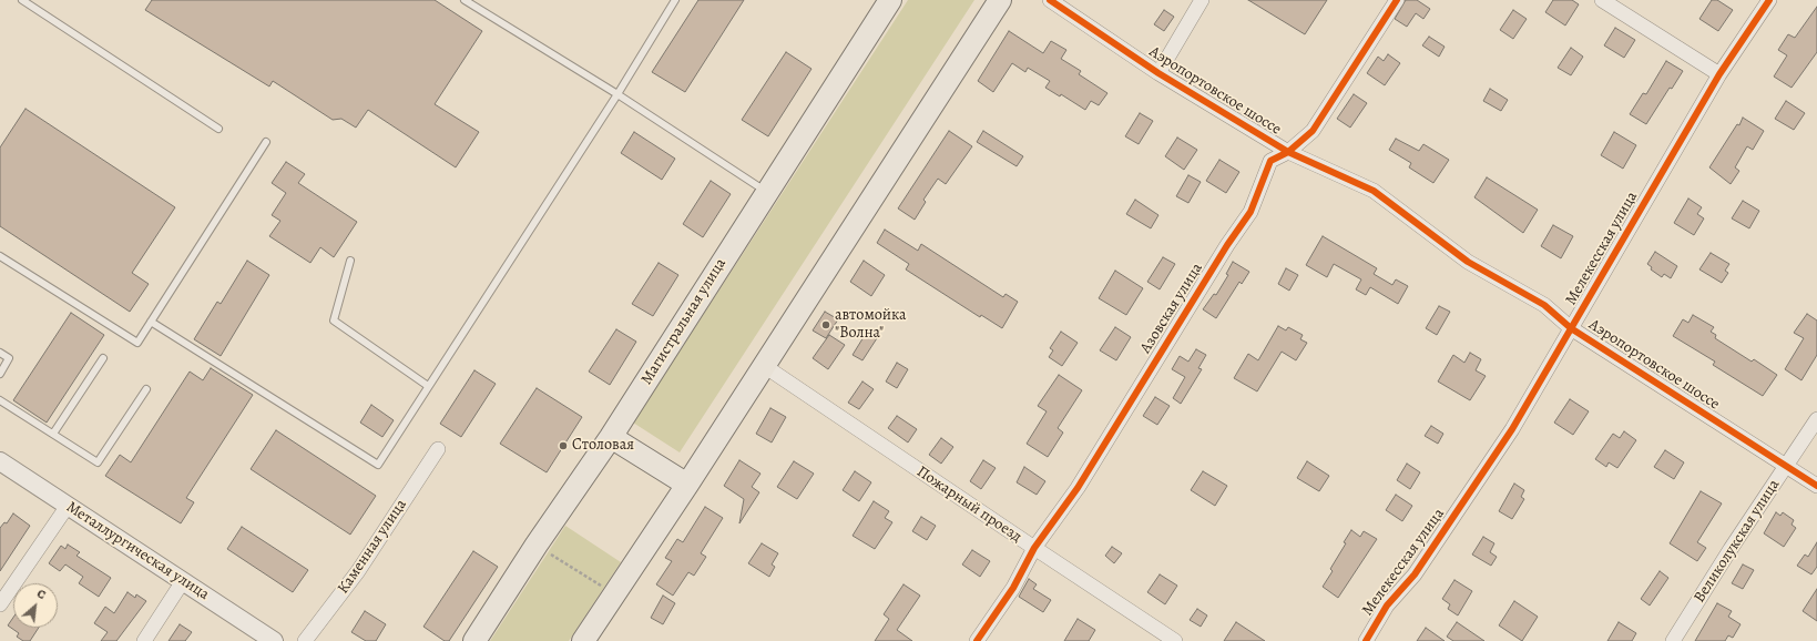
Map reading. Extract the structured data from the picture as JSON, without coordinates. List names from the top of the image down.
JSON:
{
  "streets": {
    "main road": ["Магистральная улица"],
    "street": [
      "Аэропортовское шоссе",
      "Мелекесская улица",
      "Азовская улица",
      "Пожарный проезд",
      "Великолукская улица",
      "Каменная улица",
      "Металлургическая улица"
    ]
  },
  "crossings": [
    ["Аэропортовское шоссе", "Мелекесская улица"],
    ["Аэропортовское шоссе", "Азовская улица"],
    ["Аэропортовское шоссе", "Великолукская улица"],
    ["Азовская улица", "Пожарный проезд"]
  ],
  "places": ["автомойка \"Волна\"", "Столовая"],
  "north": "top right"
}
